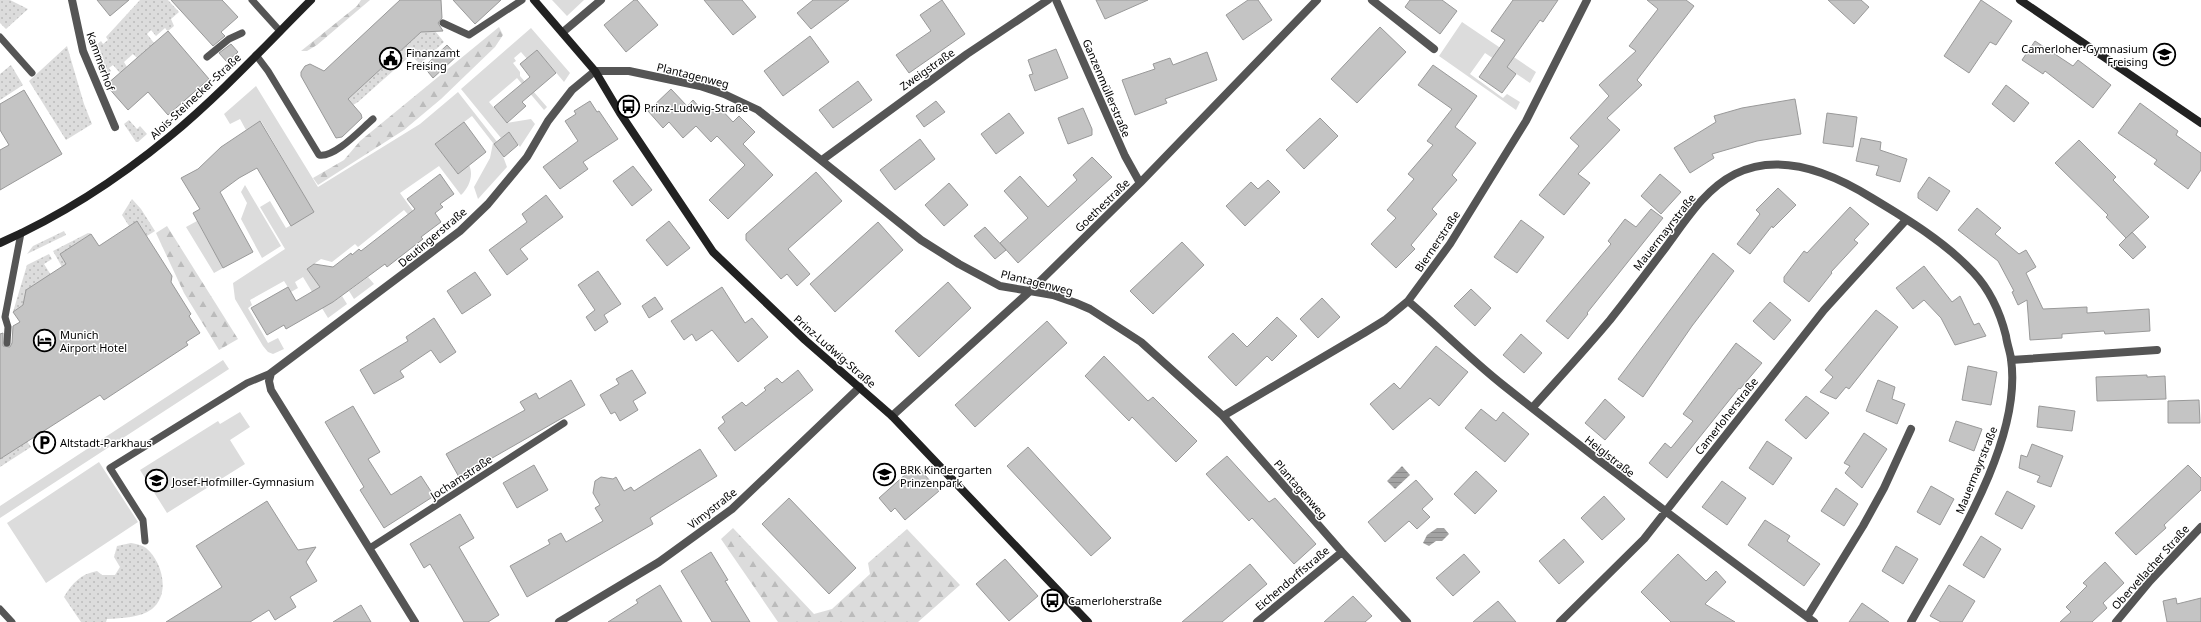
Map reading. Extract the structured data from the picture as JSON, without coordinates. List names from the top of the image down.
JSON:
{
  "streets": {
    "street": [
      "Kammerhof",
      "Zweigstraße",
      "Plantagenweg",
      "Ganzenmüllerstraße",
      "Alois-Steinecker-Straße",
      "Goethestraße",
      "Mauermayrstraße",
      "Deutingerstraße",
      "Biernerstraße",
      "Prinz-Ludwig-Straße",
      "Camerloherstraße",
      "Heiglstraße",
      "Vimystraße",
      "Obervellacher Straße",
      "Eichendorffstraße"
    ],
    "lane": ["Jochamstraße"]
  },
  "crossings": [
    ["Zweigstraße", "Plantagenweg"],
    ["Plantagenweg", "Goethestraße"],
    ["Plantagenweg", "Deutingerstraße"],
    ["Plantagenweg", "Biernerstraße"],
    ["Plantagenweg", "Prinz-Ludwig-Straße"],
    ["Plantagenweg", "Eichendorffstraße"],
    ["Ganzenmüllerstraße", "Goethestraße"],
    ["Goethestraße", "Prinz-Ludwig-Straße"],
    ["Mauermayrstraße", "Camerloherstraße"],
    ["Mauermayrstraße", "Heiglstraße"],
    ["Deutingerstraße", "Prinz-Ludwig-Straße"],
    ["Biernerstraße", "Heiglstraße"],
    ["Prinz-Ludwig-Straße", "Vimystraße"],
    ["Camerloherstraße", "Heiglstraße"]
  ],
  "places": {
    "school or university": ["Camerloher-Gymnasium Freising", "BRK Kindergarten Prinzenpark", "Josef-Hofmiller-Gymnasium"],
    "public building": ["Finanzamt Freising"],
    "bus stop": ["Prinz-Ludwig-Straße", "Camerloherstraße"],
    "hotel": ["Munich Airport Hotel"],
    "parking": ["Altstadt-Parkhaus"]
  }
}
